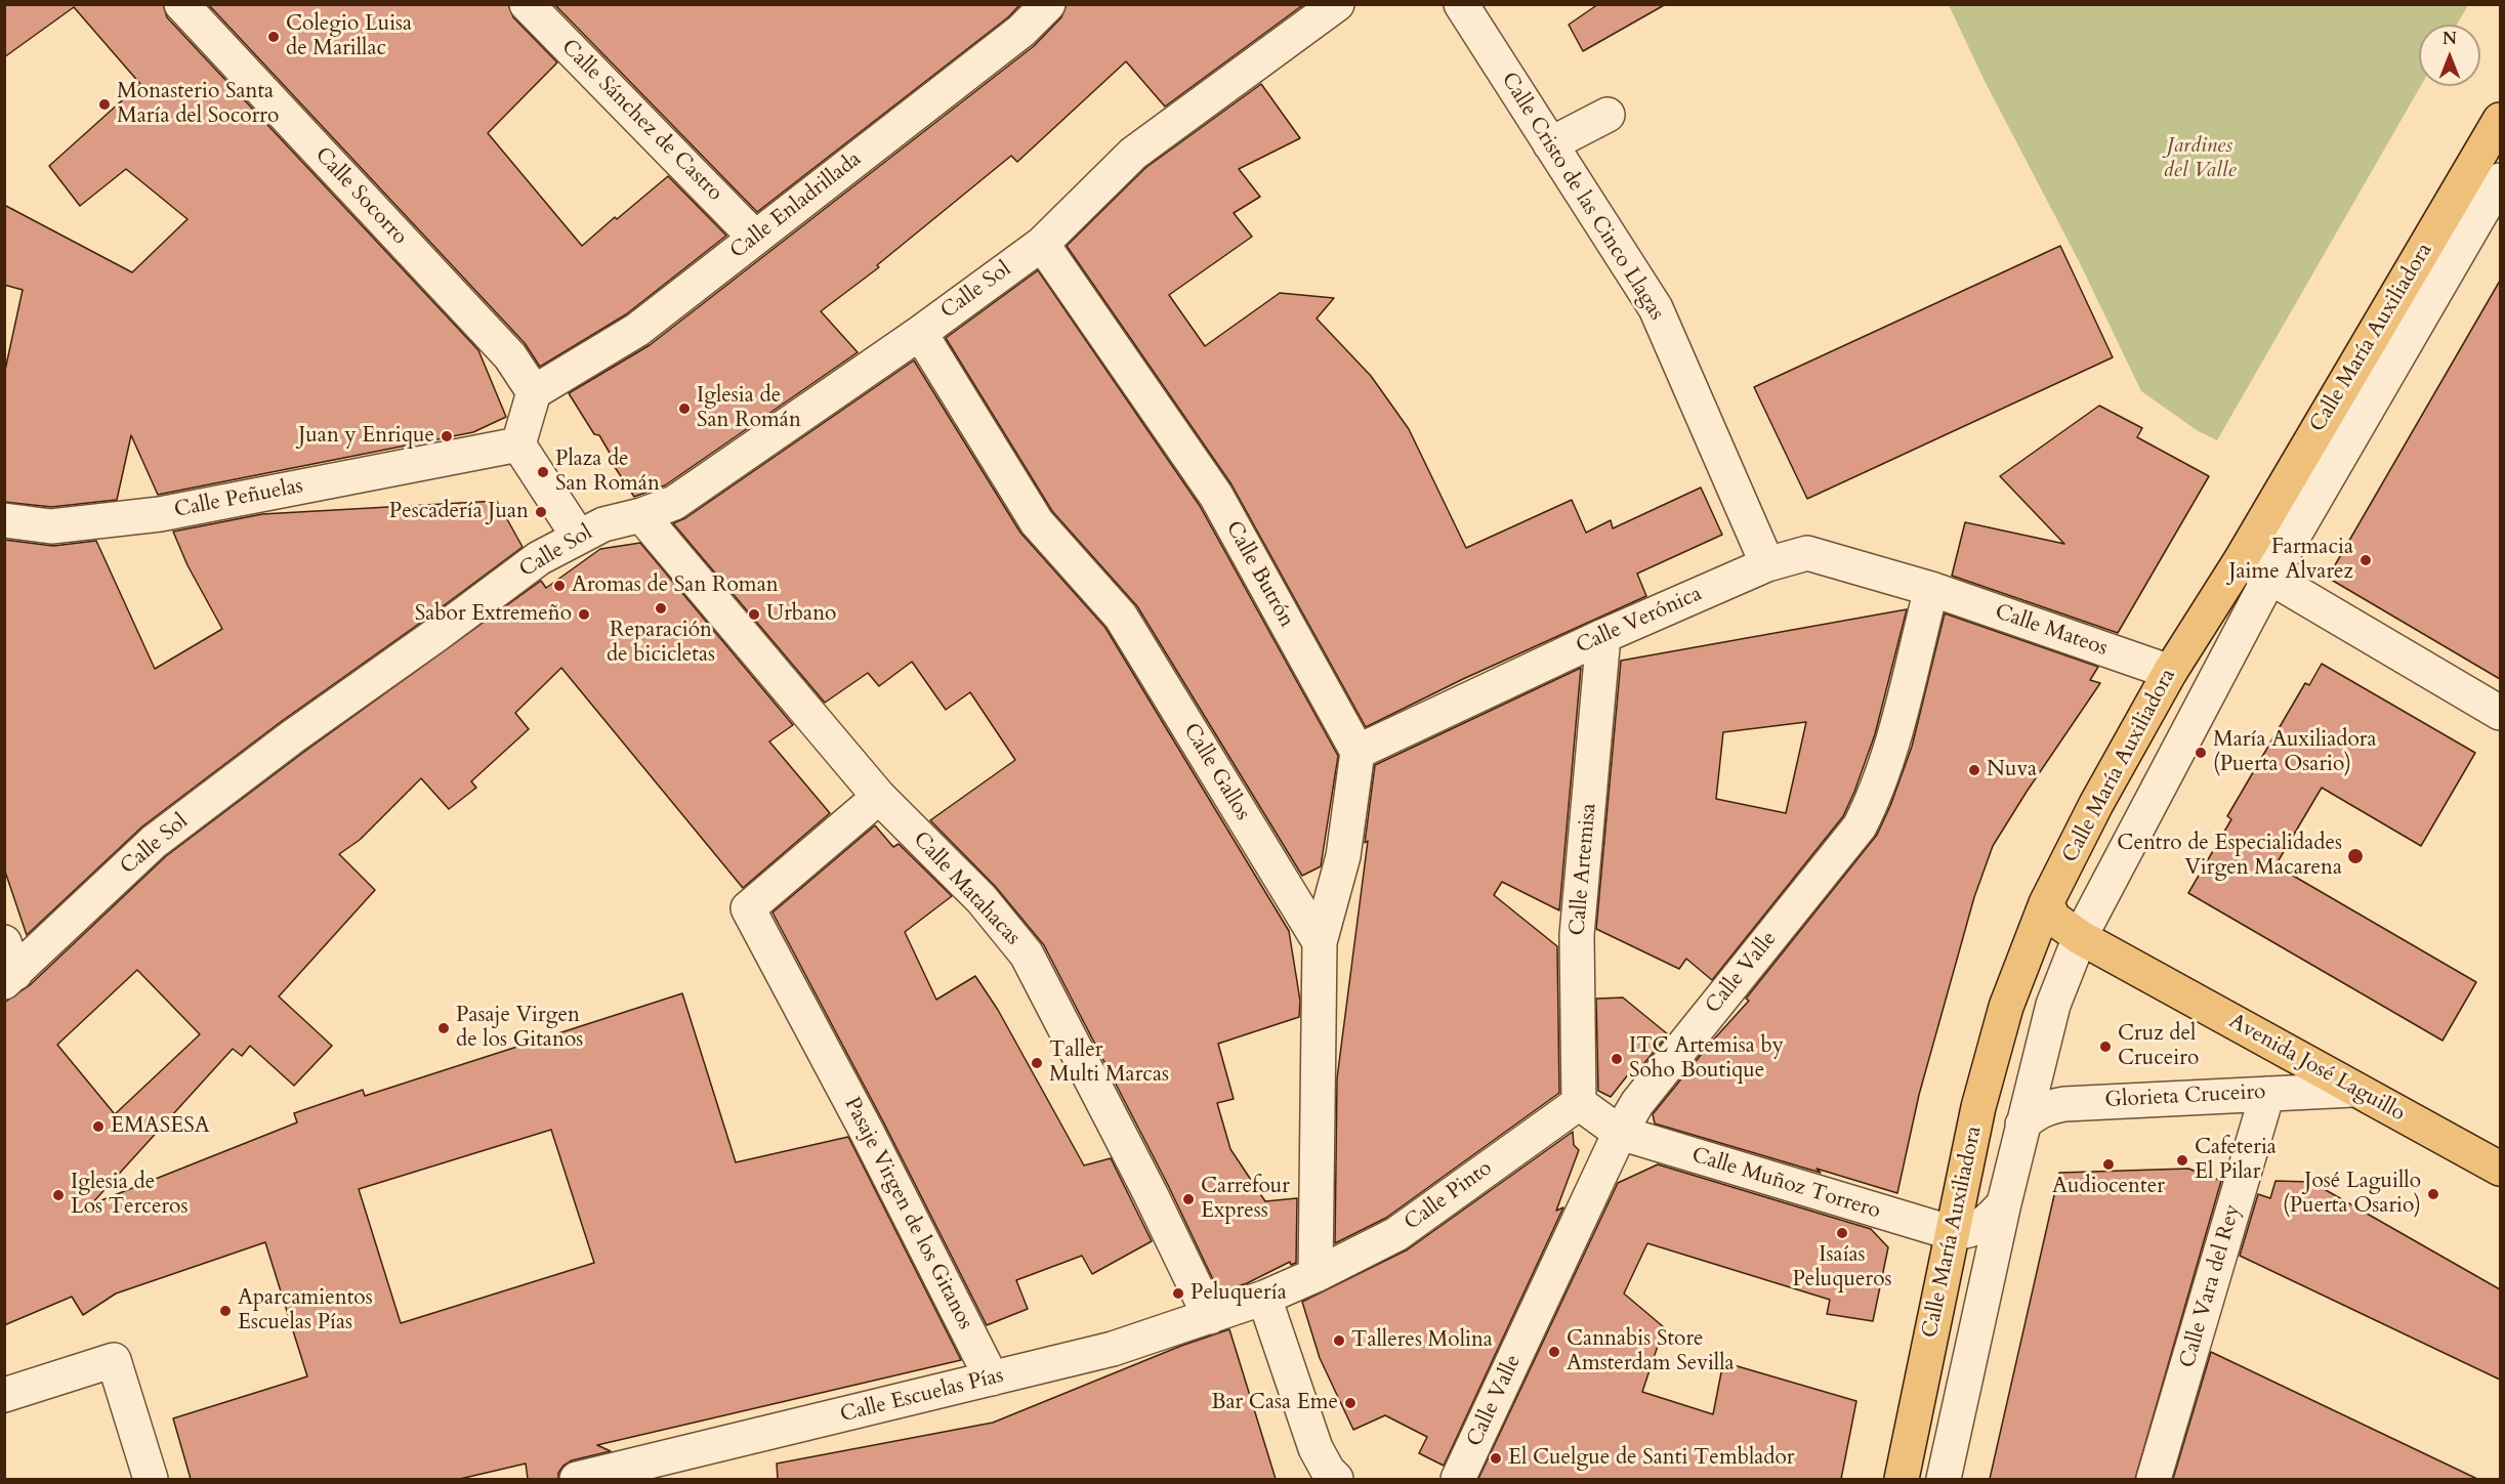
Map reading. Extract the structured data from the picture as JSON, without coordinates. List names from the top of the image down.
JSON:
{
  "streets": {
    "main road": ["Calle María Auxiliadora", "Avenida José Laguillo"],
    "street": [
      "Calle Sánchez de Castro",
      "Calle Socorro",
      "Calle Cristo de las Cinco Llagas",
      "Calle Enladrillada",
      "Calle Sol",
      "Calle Peñuelas",
      "Calle Butrón",
      "Calle Verónica",
      "Calle Mateos",
      "Calle Gallos",
      "Calle Artemisa",
      "Calle Matahacas",
      "Calle Valle",
      "Glorieta Cruceiro",
      "Calle Muñoz Torrero",
      "Calle Pinto",
      "Pasaje Virgen de los Gitanos",
      "Calle Vara del Rey",
      "Calle Escuelas Pías"
    ]
  },
  "crossings": [
    ["Calle Sánchez de Castro", "Calle Enladrillada"],
    ["Calle Socorro", "Calle Enladrillada"],
    ["Calle Cristo de las Cinco Llagas", "Calle Verónica"],
    ["Calle Sol", "Calle Butrón"],
    ["Calle Sol", "Calle Gallos"],
    ["Calle Sol", "Calle Matahacas"],
    ["Calle María Auxiliadora", "Calle Mateos"],
    ["Calle María Auxiliadora", "Avenida José Laguillo"],
    ["Calle María Auxiliadora", "Glorieta Cruceiro"],
    ["Calle María Auxiliadora", "Calle Muñoz Torrero"],
    ["Calle Butrón", "Calle Verónica"],
    ["Calle Verónica", "Calle Mateos"],
    ["Calle Verónica", "Calle Artemisa"],
    ["Calle Verónica", "Calle Valle"],
    ["Calle Mateos", "Calle Valle"],
    ["Calle Artemisa", "Calle Pinto"],
    ["Calle Matahacas", "Pasaje Virgen de los Gitanos"],
    ["Calle Matahacas", "Calle Escuelas Pías"],
    ["Calle Valle", "Calle Muñoz Torrero"],
    ["Avenida José Laguillo", "Glorieta Cruceiro"],
    ["Glorieta Cruceiro", "Calle Vara del Rey"],
    ["Calle Pinto", "Calle Escuelas Pías"],
    ["Pasaje Virgen de los Gitanos", "Calle Escuelas Pías"]
  ],
  "parks": ["Jardines del Valle"],
  "places": [
    "Colegio Luisa de Marillac",
    "Monasterio Santa María del Socorro",
    "Iglesia de San Román",
    "Juan y Enrique",
    "Plaza de San Román",
    "Pescadería Juan",
    "Farmacia Jaime Alvarez",
    "Aromas de San Roman",
    "Reparación de bicicletas",
    "Sabor Extremeño",
    "Urbano",
    "María Auxiliadora (Puerta Osario)",
    "Nuva",
    "Centro de Especialidades Virgen Macarena",
    "Pasaje Virgen de los Gitanos",
    "Cruz del Cruceiro",
    "ITC Artemisa by Soho Boutique",
    "Taller Multi Marcas",
    "EMASESA",
    "Cafeteria El Pilar",
    "Audiocenter",
    "José Laguillo (Puerta Osario)",
    "Iglesia de Los Terceros",
    "Carrefour Express",
    "Isaías Peluqueros",
    "Peluquería",
    "Aparcamientos Escuelas Pías",
    "Talleres Molina",
    "Cannabis Store Amsterdam Sevilla",
    "Bar Casa Eme",
    "El Cuelgue de Santi Temblador"
  ],
  "north": "top"
}
